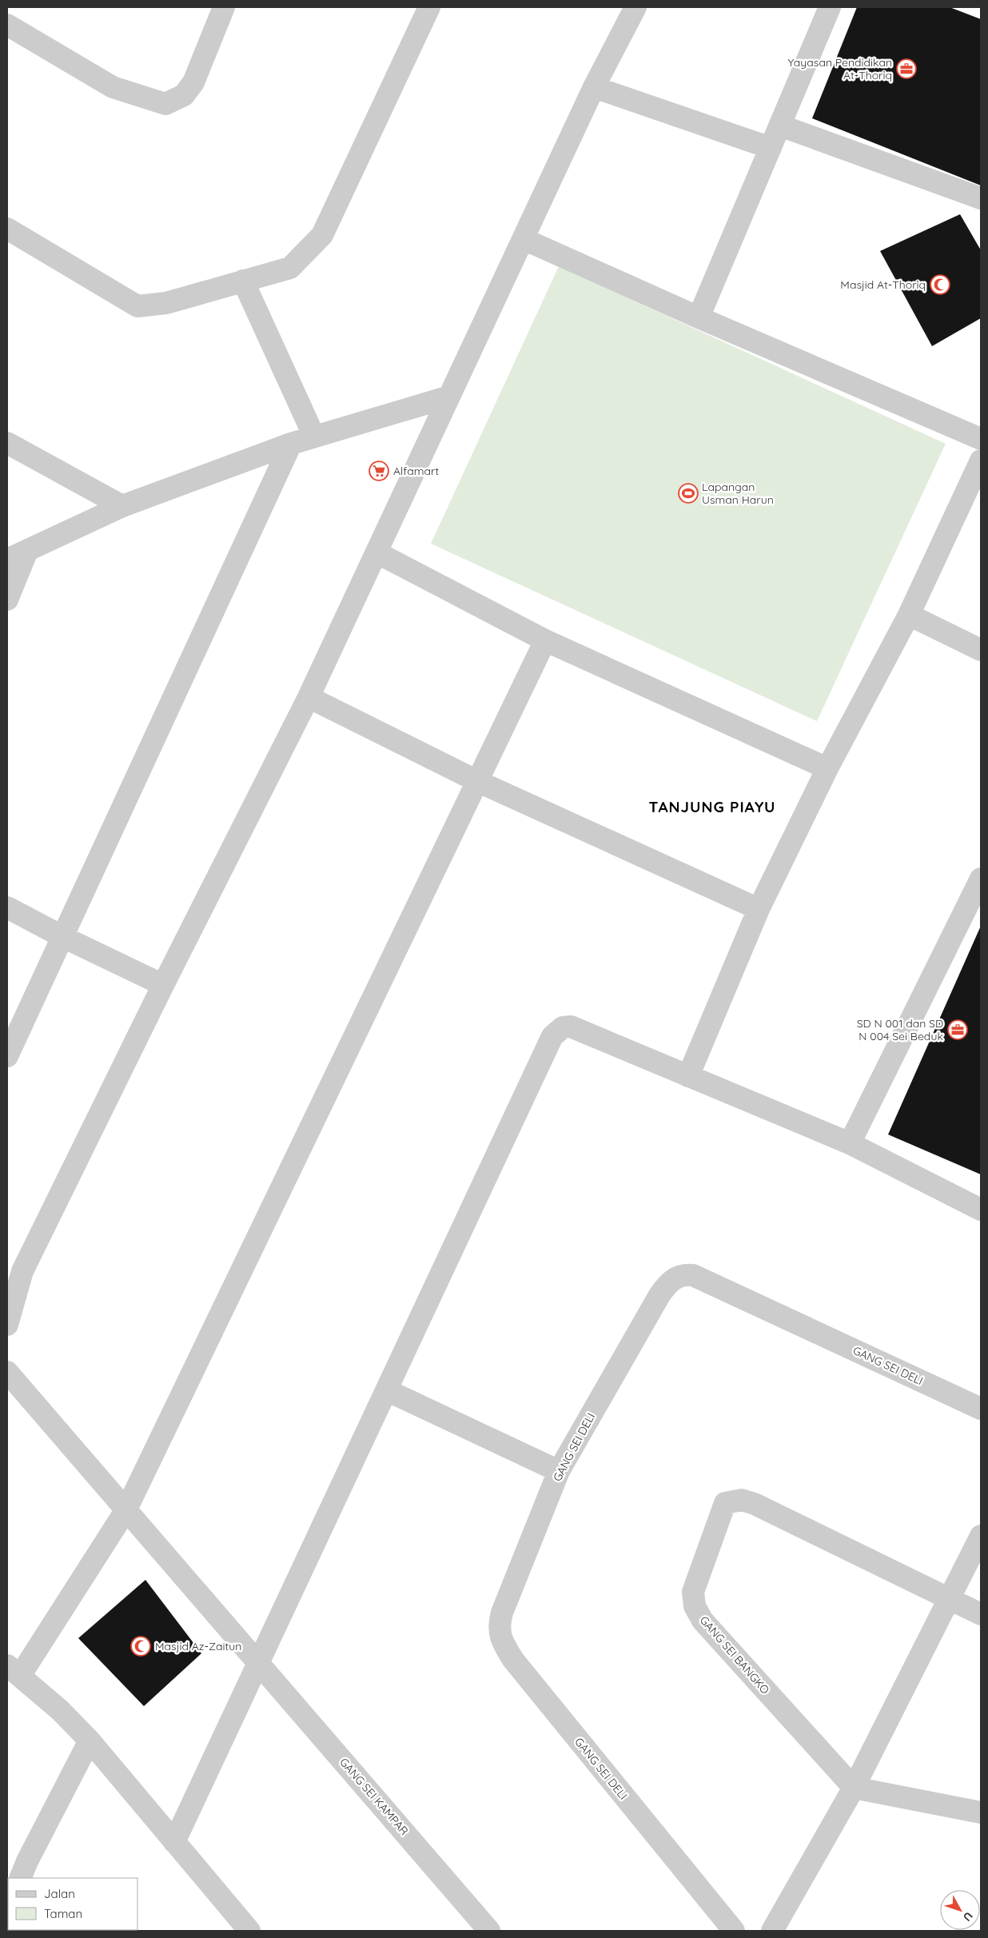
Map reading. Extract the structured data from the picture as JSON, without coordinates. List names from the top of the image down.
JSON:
{
  "streets": {
    "street": ["GANG SEI DELI", "GANG SEI BANGKO", "GANG SEI KAMPAR"]
  },
  "districts": ["TANJUNG PIAYU"],
  "places": {
    "office": ["Yayasan Pendidikan At-Thoriq", "SD N 001 dan SD N 004 Sei Beduk"],
    "mosque": ["Masjid At-Thoriq", "Masjid Az-Zaitun"],
    "supermarket": ["Alfamart"],
    "sports": ["Lapangan Usman Harun"]
  },
  "legend": ["Jalan", "Taman"],
  "north": "bottom right"
}
